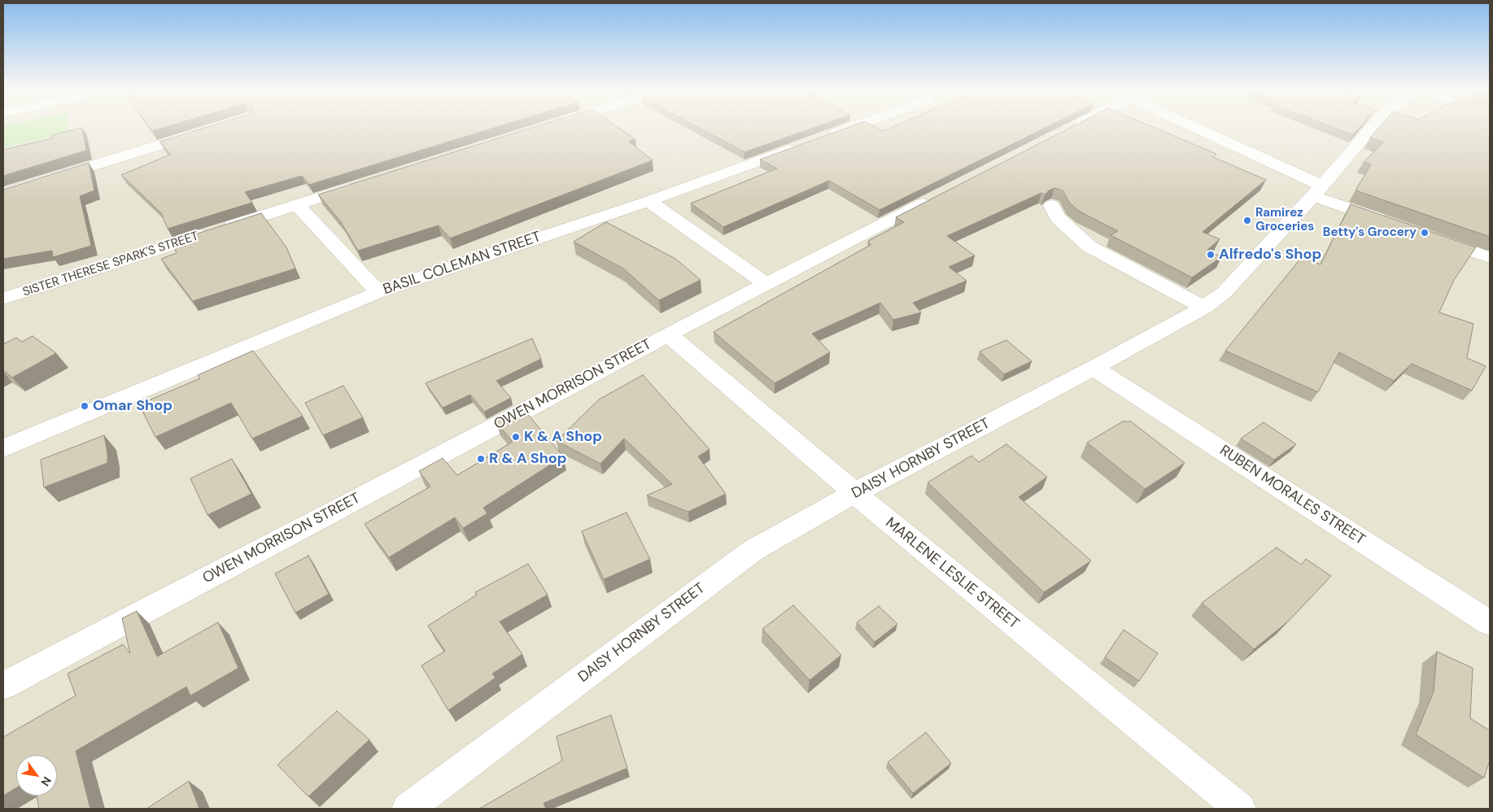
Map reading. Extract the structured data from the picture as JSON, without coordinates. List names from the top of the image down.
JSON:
{
  "streets": {
    "street": [
      "BASIL COLEMAN STREET",
      "SISTER THERESE SPARK'S STREET",
      "OWEN MORRISON STREET",
      "DAISY HORNBY STREET",
      "RUBEN MORALES STREET",
      "MARLENE LESLIE STREET"
    ]
  },
  "crossings": [
    ["OWEN MORRISON STREET", "MARLENE LESLIE STREET"],
    ["DAISY HORNBY STREET", "RUBEN MORALES STREET"],
    ["DAISY HORNBY STREET", "MARLENE LESLIE STREET"]
  ],
  "places": [
    "Ramirez Groceries",
    "Betty's Grocery",
    "Alfredo's Shop",
    "Omar Shop",
    "K & A Shop",
    "R & A Shop"
  ],
  "north": "bottom right"
}
